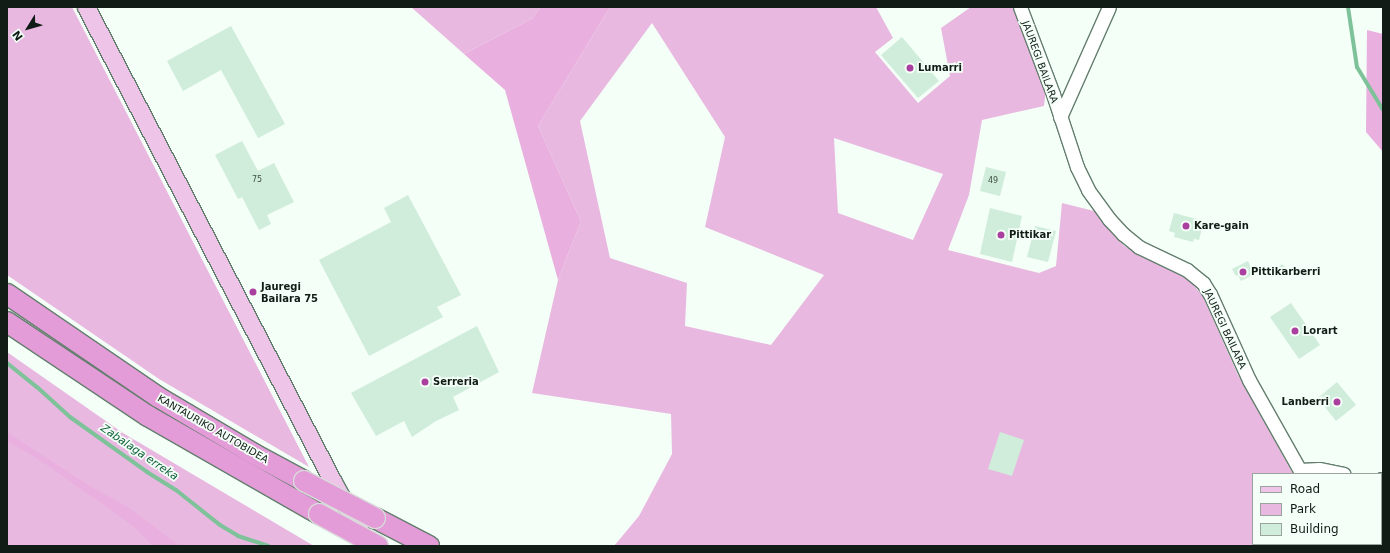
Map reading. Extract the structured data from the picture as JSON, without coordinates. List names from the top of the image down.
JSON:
{
  "streets": {
    "highway": ["KANTAURIKO AUTOBIDEA"],
    "street": ["JAUREGI BAILARA"]
  },
  "water": ["Zabalaga erreka"],
  "places": [
    "Lumarri",
    "Kare-gain",
    "Pittikar",
    "Pittikarberri",
    "Jauregi Bailara 75",
    "Lorart",
    "Serreria",
    "Lanberri"
  ],
  "house_numbers": ["75", "49"],
  "legend": ["Road", "Park", "Building"],
  "north": "bottom left"
}
